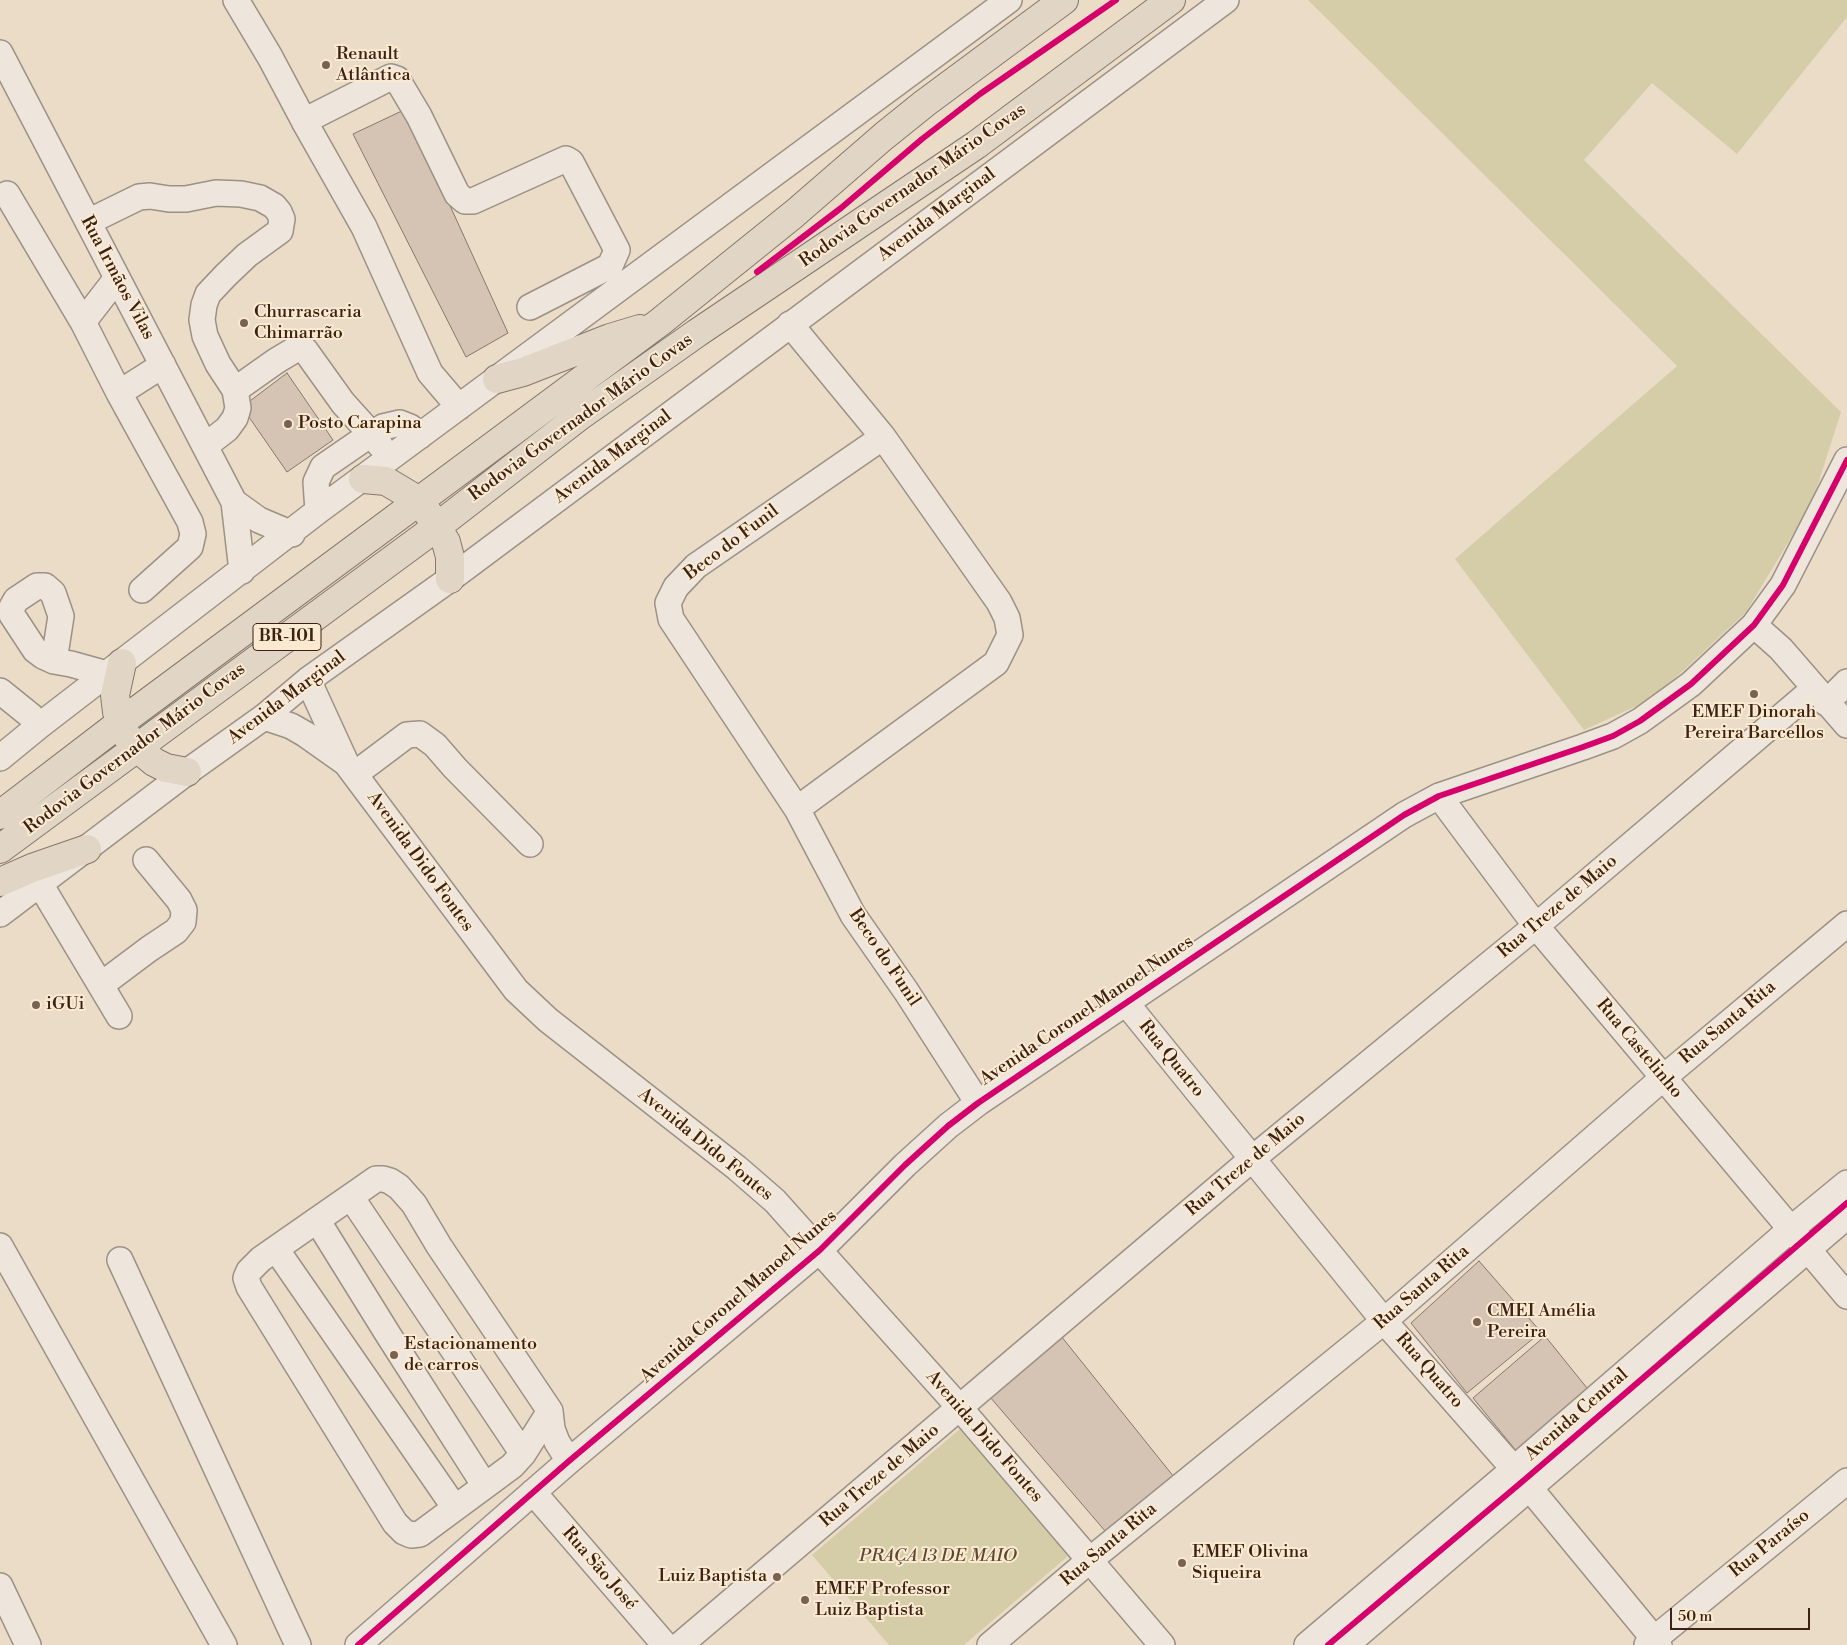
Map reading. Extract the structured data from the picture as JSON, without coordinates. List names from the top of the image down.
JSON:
{
  "streets": {
    "main road": ["Rodovia Governador Mário Covas", "BR-101"],
    "street": [
      "Avenida Marginal",
      "Rua Irmãos Vilas",
      "Beco do Funil",
      "Avenida Dido Fontes",
      "Rua Treze de Maio",
      "Avenida Coronel Manoel Nunes",
      "Rua Santa Rita",
      "Rua Castelinho",
      "Rua Quatro",
      "Avenida Central",
      "Rua Paraíso",
      "Rua São José"
    ]
  },
  "crossings": [
    ["Avenida Marginal", "Avenida Dido Fontes"],
    ["Beco do Funil", "Avenida Coronel Manoel Nunes"],
    ["Avenida Dido Fontes", "Rua Treze de Maio"],
    ["Avenida Dido Fontes", "Avenida Coronel Manoel Nunes"],
    ["Avenida Dido Fontes", "Rua Santa Rita"],
    ["Rua Treze de Maio", "Rua Castelinho"],
    ["Rua Treze de Maio", "Rua Quatro"],
    ["Avenida Coronel Manoel Nunes", "Rua Castelinho"],
    ["Avenida Coronel Manoel Nunes", "Rua Quatro"],
    ["Avenida Coronel Manoel Nunes", "Rua São José"],
    ["Rua Santa Rita", "Rua Castelinho"],
    ["Rua Santa Rita", "Rua Quatro"],
    ["Rua Castelinho", "Avenida Central"],
    ["Rua Quatro", "Avenida Central"],
    ["Rua Quatro", "Rua Paraíso"]
  ],
  "parks": ["PRAÇA 13 DE MAIO"],
  "places": [
    "Renault Atlântica",
    "Churrascaria Chimarrão",
    "Posto Carapina",
    "EMEF Dinorah Pereira Barcellos",
    "iGUi",
    "CMEI Amélia Pereira",
    "Estacionamento de carros",
    "EMEF Olivina Siqueira",
    "Luiz Baptista",
    "EMEF Professor Luiz Baptista"
  ],
  "scale_bar": "50 m"
}
